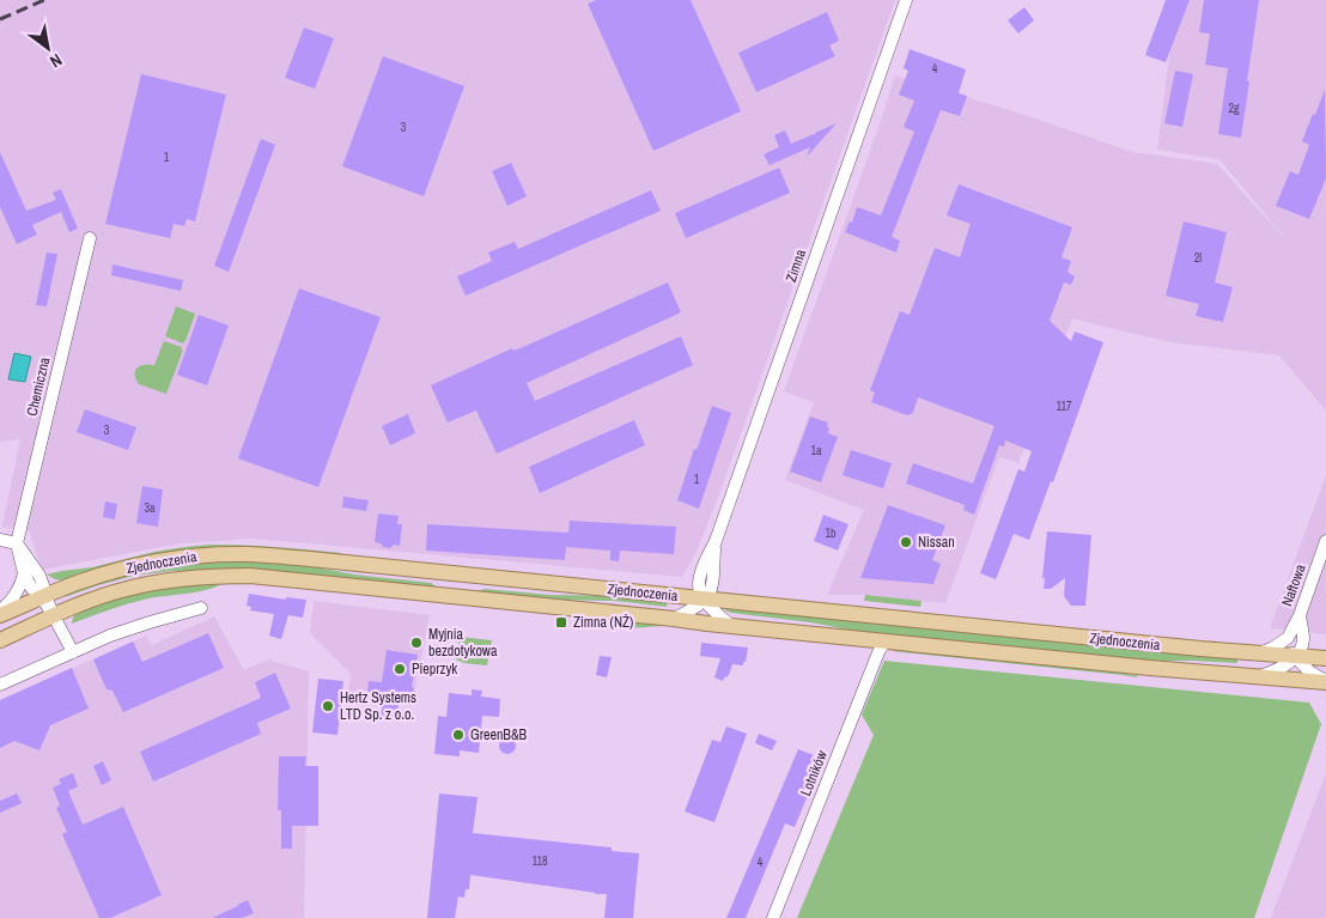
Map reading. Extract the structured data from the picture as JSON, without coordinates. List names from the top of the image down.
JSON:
{
  "streets": {
    "main road": ["Zjednoczenia"],
    "street": [
      "Zimna",
      "Chemiczna",
      "Naftowa",
      "Lotników"
    ]
  },
  "crossings": [
    ["Zimna", "Zjednoczenia"],
    ["Chemiczna", "Zjednoczenia"],
    ["Zjednoczenia", "Lotników"]
  ],
  "places": {
    "other": [
      "Nissan",
      "Myjnia bezdotykowa",
      "Pieprzyk",
      "Hertz Systems LTD Sp. z o.o.",
      "GreenB&B"
    ],
    "transit": ["Zimna (NŻ)"]
  },
  "house_numbers": [
    "4",
    "2g",
    "3",
    "1",
    "2l",
    "117",
    "3",
    "1a",
    "1",
    "3a",
    "1b",
    "118",
    "4"
  ],
  "north": "bottom right"
}
